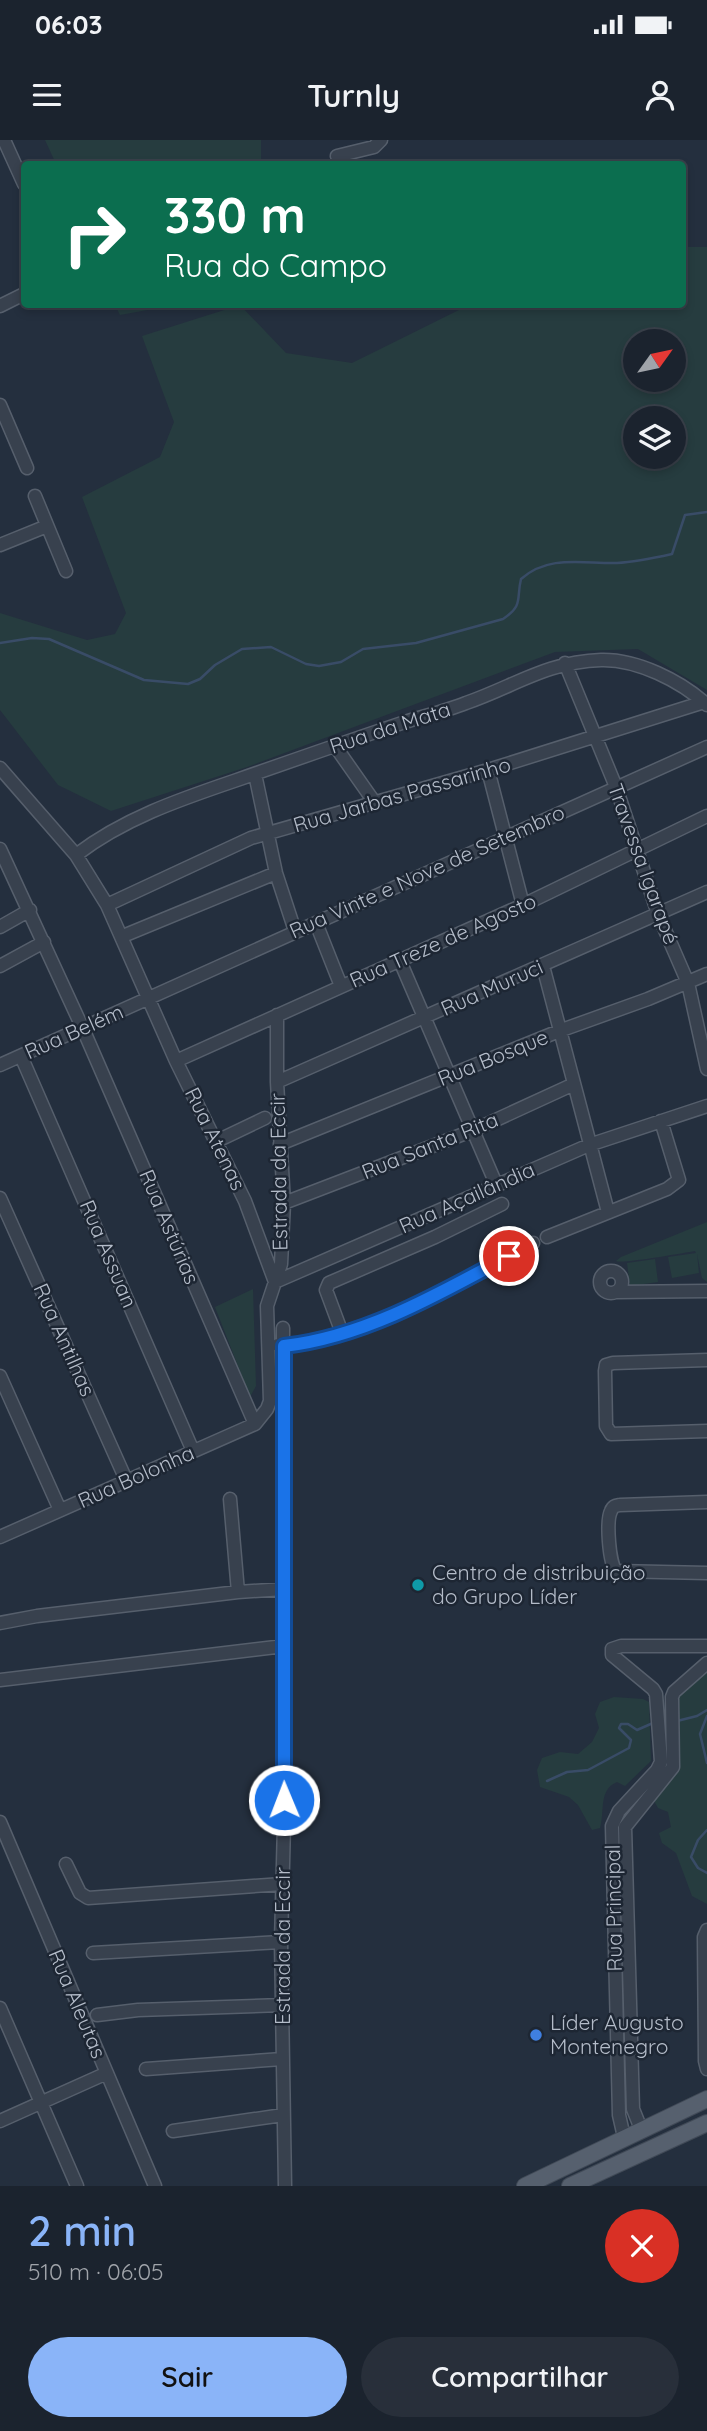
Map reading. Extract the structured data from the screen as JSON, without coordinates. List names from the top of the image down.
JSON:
{
  "streets": {
    "street": [
      "Rua da Mata",
      "Rua Jarbas Passarinho",
      "Travessa Igarapé",
      "Rua Vinte e Nove de Setembro",
      "Rua Treze de Agosto",
      "Rua Muruci",
      "Rua Belém",
      "Rua Bosque",
      "Rua Atenas",
      "Rua Santa Rita",
      "Estrada da Eccir",
      "Rua Açailândia",
      "Rua Astúrias",
      "Rua Assuan",
      "Rua Antilhas",
      "Rua Bolonha",
      "Rua Principal",
      "Rua Aleutas"
    ]
  },
  "crossings": [
    ["Rua da Mata", "Rua Jarbas Passarinho"],
    ["Rua da Mata", "Travessa Igarapé"],
    ["Rua da Mata", "Rua Atenas"],
    ["Rua Jarbas Passarinho", "Travessa Igarapé"],
    ["Rua Jarbas Passarinho", "Rua Atenas"],
    ["Travessa Igarapé", "Rua Vinte e Nove de Setembro"],
    ["Travessa Igarapé", "Rua Treze de Agosto"],
    ["Travessa Igarapé", "Rua Muruci"],
    ["Travessa Igarapé", "Rua Bosque"],
    ["Rua Vinte e Nove de Setembro", "Rua Belém"],
    ["Rua Vinte e Nove de Setembro", "Rua Atenas"],
    ["Rua Treze de Agosto", "Rua Atenas"],
    ["Rua Treze de Agosto", "Estrada da Eccir"],
    ["Rua Muruci", "Estrada da Eccir"],
    ["Rua Belém", "Rua Atenas"],
    ["Rua Belém", "Rua Astúrias"],
    ["Rua Belém", "Rua Assuan"],
    ["Rua Bosque", "Estrada da Eccir"],
    ["Rua Atenas", "Estrada da Eccir"],
    ["Rua Atenas", "Rua Açailândia"],
    ["Rua Santa Rita", "Estrada da Eccir"],
    ["Estrada da Eccir", "Rua Açailândia"],
    ["Estrada da Eccir", "Rua Bolonha"],
    ["Rua Astúrias", "Rua Bolonha"],
    ["Rua Assuan", "Rua Bolonha"],
    ["Rua Antilhas", "Rua Bolonha"]
  ],
  "places": ["Centro de distribuição do Grupo Líder", "Líder Augusto Montenegro"],
  "north": "top right",
  "page": {
    "status": "06:03",
    "header": "Turnly",
    "turn": ["330 m", "Rua do Campo"],
    "heading": ["2 min", "510 m · 06:05"],
    "buttons": ["Sair", "Compartilhar"]
  }
}
